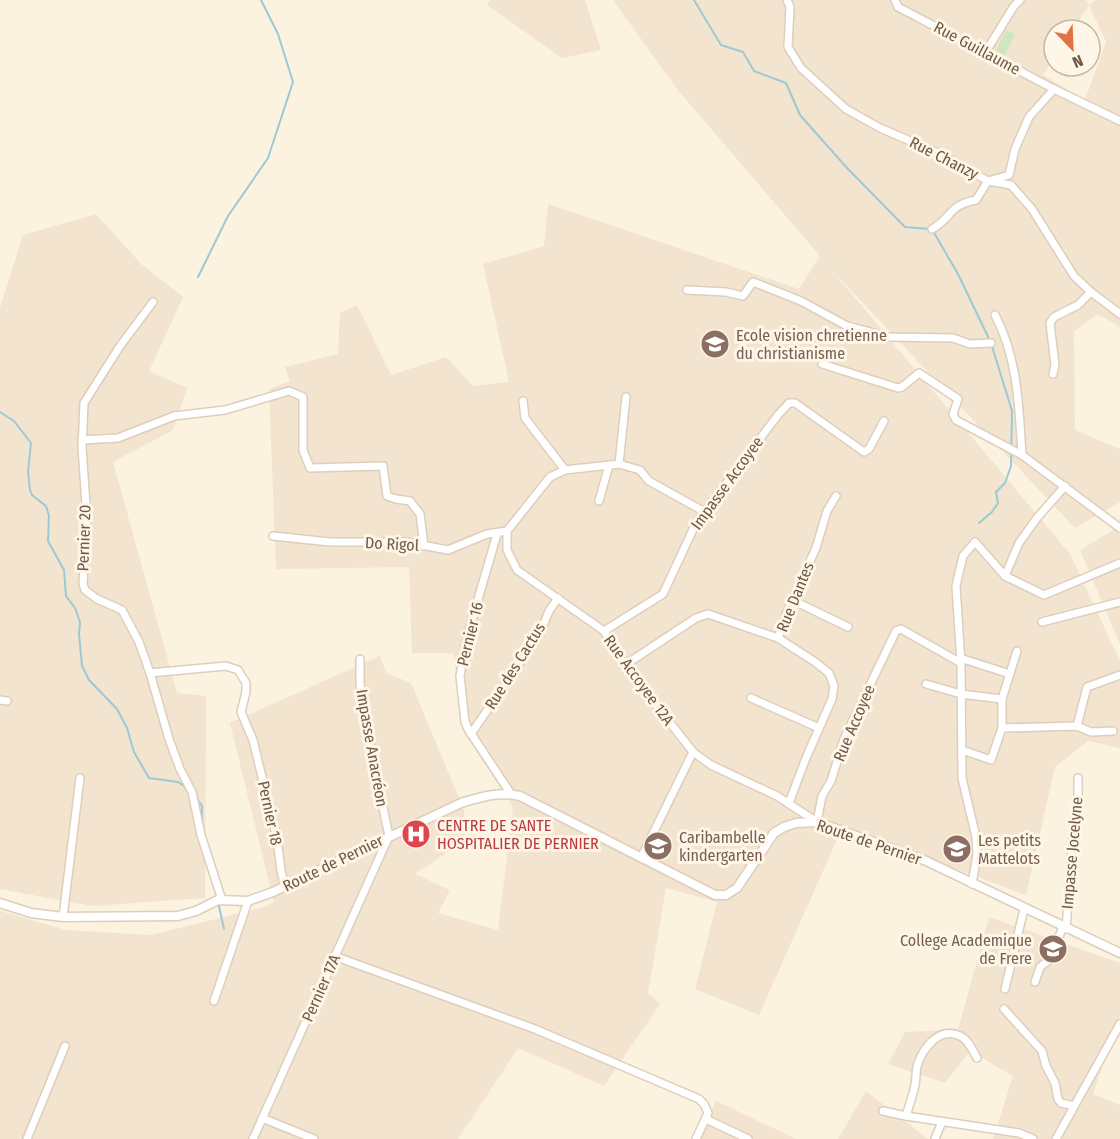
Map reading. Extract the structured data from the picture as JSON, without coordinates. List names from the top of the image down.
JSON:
{
  "streets": {
    "street": [
      "Rue Guillaume",
      "Rue Chanzy",
      "Impasse Accoyee",
      "Pernier 20",
      "Do Rigol",
      "Rue Dantes",
      "Pernier 16",
      "Rue des Cactus",
      "Rue Accoyee 12A",
      "Rue Accoyee",
      "Impasse Anacréon",
      "Pernier 18",
      "Route de Pernier",
      "Impasse Jocelyne",
      "Pernier 17A"
    ]
  },
  "crossings": [
    ["Impasse Accoyee", "Do Rigol"],
    ["Impasse Accoyee", "Rue des Cactus"],
    ["Impasse Accoyee", "Rue Accoyee 12A"],
    ["Pernier 20", "Pernier 18"],
    ["Pernier 20", "Route de Pernier"],
    ["Do Rigol", "Pernier 16"],
    ["Do Rigol", "Rue des Cactus"],
    ["Do Rigol", "Rue Accoyee 12A"],
    ["Rue Dantes", "Rue Accoyee 12A"],
    ["Pernier 16", "Rue des Cactus"],
    ["Pernier 16", "Route de Pernier"],
    ["Rue des Cactus", "Rue Accoyee 12A"],
    ["Rue Accoyee 12A", "Rue Accoyee"],
    ["Rue Accoyee 12A", "Route de Pernier"],
    ["Rue Accoyee", "Route de Pernier"],
    ["Impasse Anacréon", "Route de Pernier"],
    ["Impasse Anacréon", "Pernier 17A"],
    ["Pernier 18", "Route de Pernier"],
    ["Route de Pernier", "Impasse Jocelyne"],
    ["Route de Pernier", "Pernier 17A"]
  ],
  "places": {
    "school or university": [
      "Ecole vision chretienne du christianisme",
      "Caribambelle kindergarten",
      "Les petits Mattelots",
      "College Academique de Frere"
    ],
    "hospital": ["CENTRE DE SANTE HOSPITALIER DE PERNIER"]
  },
  "north": "bottom right"
}
